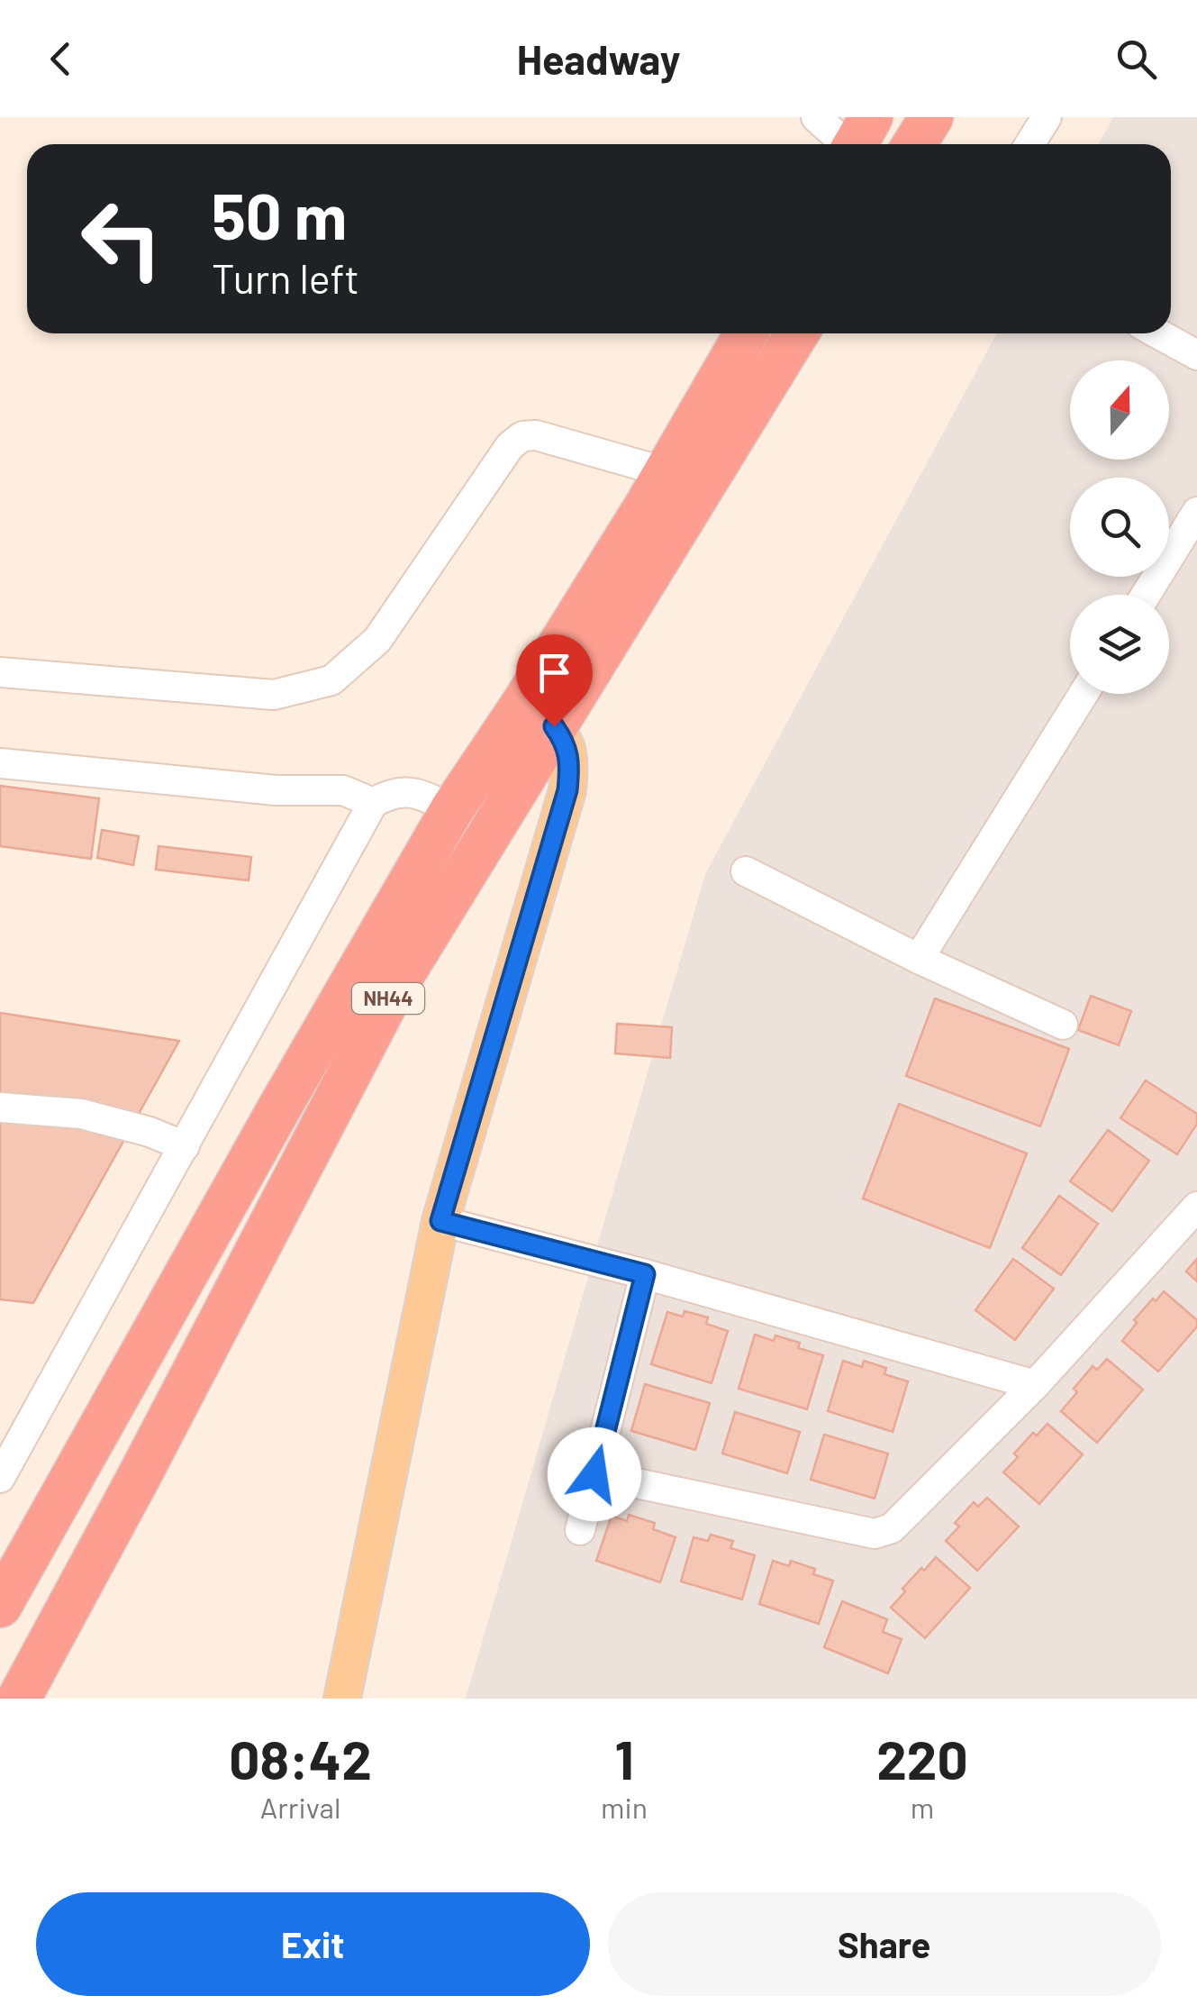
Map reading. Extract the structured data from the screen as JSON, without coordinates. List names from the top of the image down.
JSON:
{
  "streets": {
    "highway": ["NH44"]
  },
  "north": "top",
  "page": {
    "header": "Headway",
    "turn": ["50 m", "Turn left"],
    "eta": [
      "08:42",
      "Arrival",
      "1",
      "min",
      "220",
      "m"
    ],
    "buttons": ["Exit", "Share"]
  }
}
